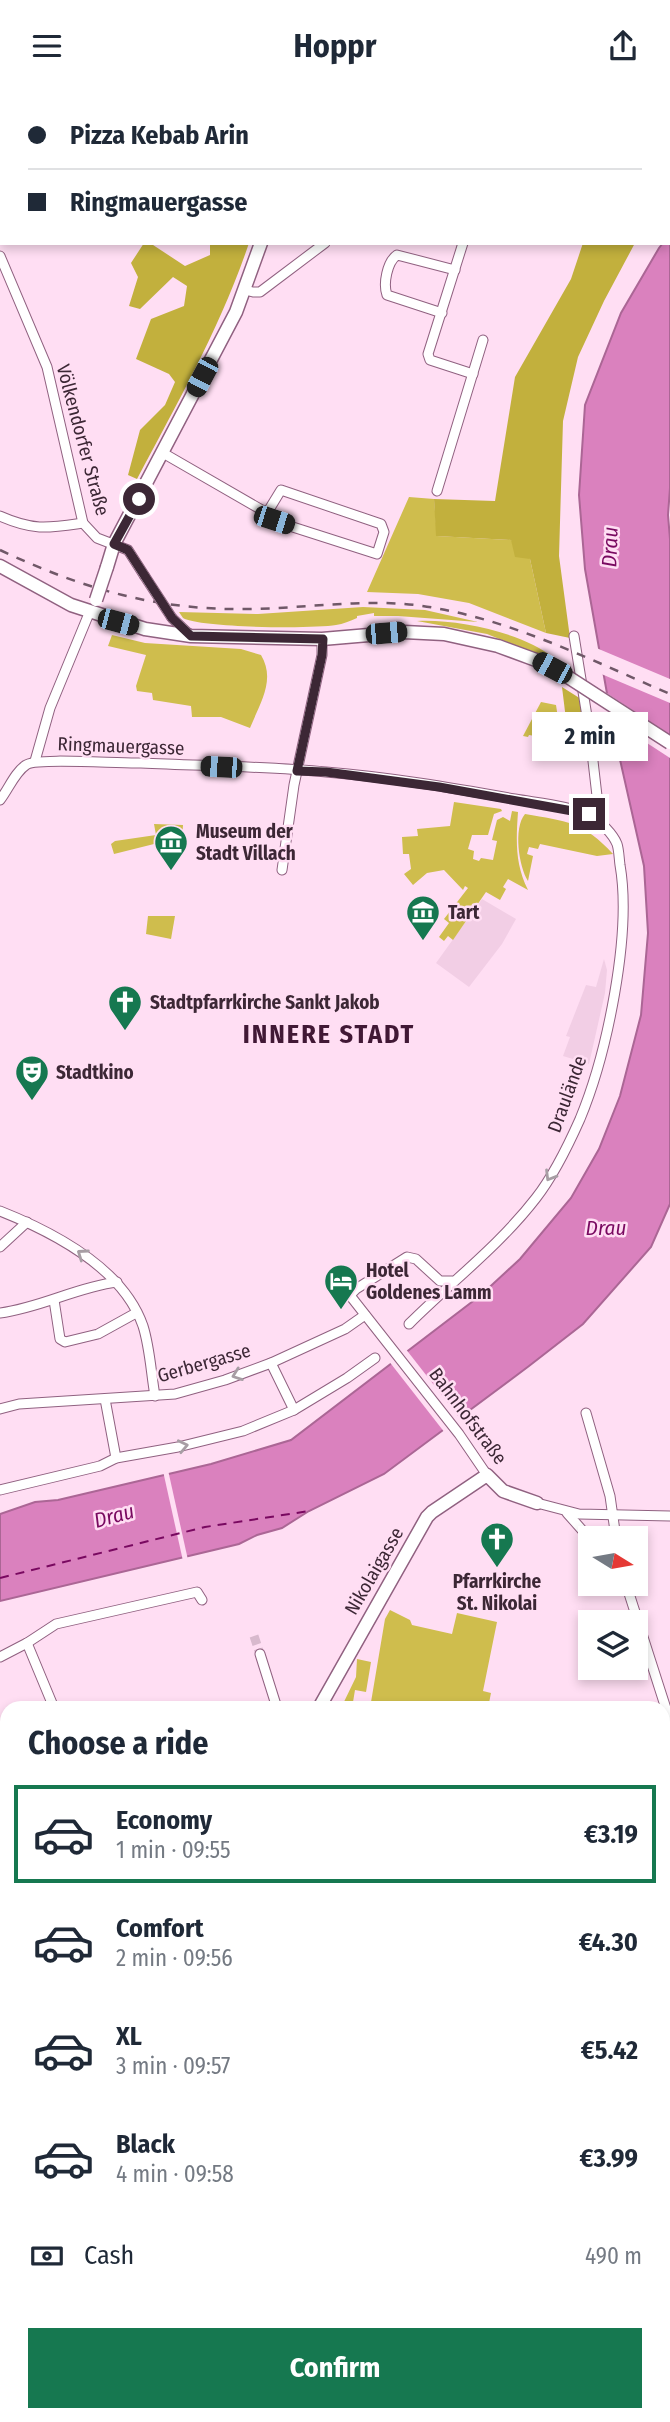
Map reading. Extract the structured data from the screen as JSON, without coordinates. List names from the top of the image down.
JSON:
{
  "streets": {
    "main road": ["Bahnhofstraße", "Nikolaigasse"],
    "street": [
      "Völkendorfer Straße",
      "Ringmauergasse",
      "Draulände",
      "Gerbergasse"
    ]
  },
  "crossings": [
    ["Ringmauergasse", "Draulände"],
    ["Draulände", "Bahnhofstraße"],
    ["Gerbergasse", "Bahnhofstraße"],
    ["Bahnhofstraße", "Nikolaigasse"]
  ],
  "one_way": ["Draulände"],
  "districts": ["INNERE STADT"],
  "water": ["Drau"],
  "places": {
    "museum": ["Museum der Stadt Villach", "Tart"],
    "church": ["Stadtpfarrkirche Sankt Jakob", "Pfarrkirche St. Nikolai"],
    "theatre": ["Stadtkino"],
    "hotel": ["Hotel Goldenes Lamm"]
  },
  "north": "right",
  "page": {
    "header": "Hoppr",
    "banner": ["Pizza Kebab Arin", "Ringmauergasse"],
    "bubble": "2 min",
    "heading": "Choose a ride",
    "list": [
      {
        "name": "Economy",
        "note": "1 min · 09:55",
        "value": "€3.19"
      },
      {
        "name": "Comfort",
        "note": "2 min · 09:56",
        "value": "€4.30"
      },
      {
        "name": "XL",
        "note": "3 min · 09:57",
        "value": "€5.42"
      },
      {
        "name": "Black",
        "note": "4 min · 09:58",
        "value": "€3.99"
      }
    ],
    "pay": ["Cash", "490 m"],
    "buttons": "Confirm"
  }
}
